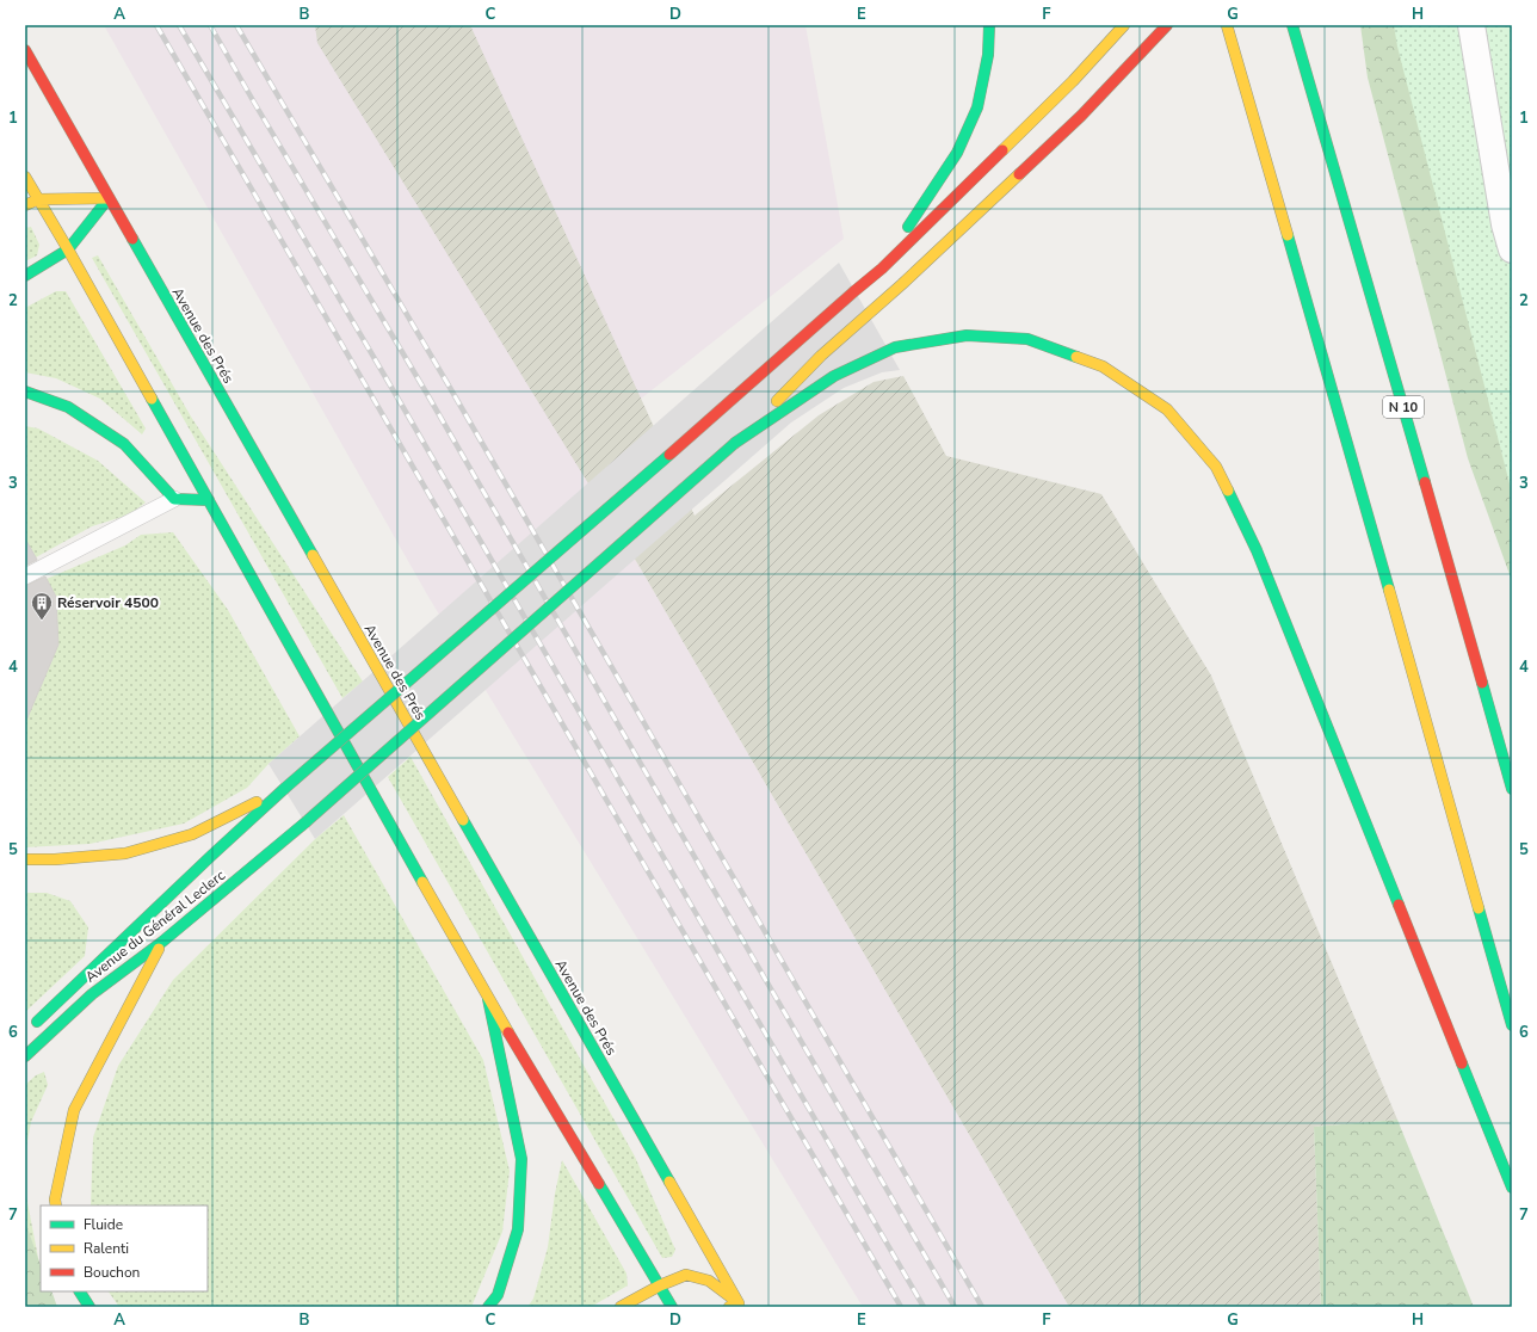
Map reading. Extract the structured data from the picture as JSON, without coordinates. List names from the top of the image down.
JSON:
{
  "streets": {
    "main road": ["Avenue des Prés", "N 10", "Avenue du Général Leclerc"]
  },
  "places": {
    "building": ["Réservoir 4500"]
  },
  "legend": ["Fluide", "Ralenti", "Bouchon"],
  "grid": {
    "columns": [
      "A",
      "B",
      "C",
      "D",
      "E",
      "F",
      "G",
      "H"
    ],
    "rows": [
      "1",
      "2",
      "3",
      "4",
      "5",
      "6",
      "7"
    ]
  }
}
